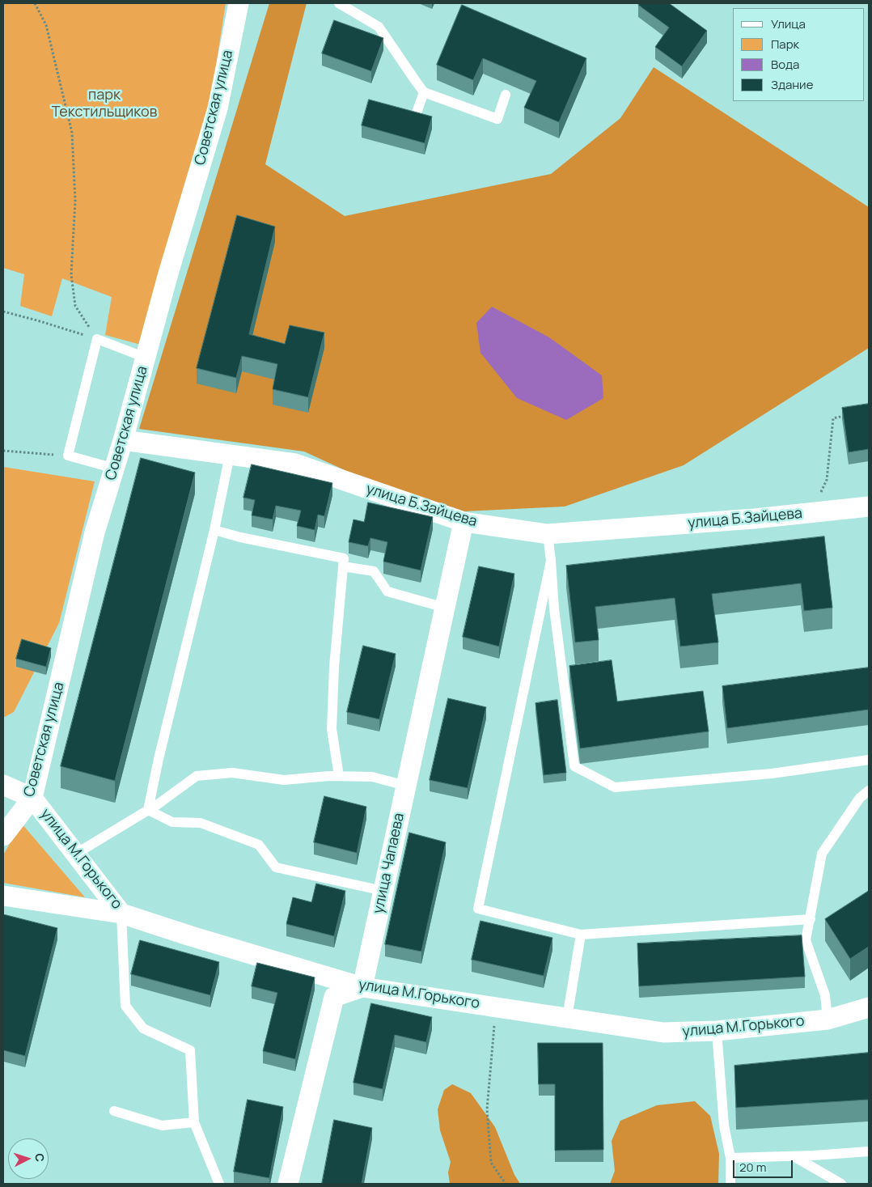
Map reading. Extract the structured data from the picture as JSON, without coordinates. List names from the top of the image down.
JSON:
{
  "streets": {
    "street": [
      "Советская улица",
      "улица Б.Зайцева",
      "улица М.Горького",
      "улица Чапаева"
    ]
  },
  "crossings": [
    ["Советская улица", "улица Б.Зайцева"],
    ["Советская улица", "улица М.Горького"],
    ["улица Б.Зайцева", "улица Чапаева"],
    ["улица М.Горького", "улица Чапаева"]
  ],
  "parks": ["парк Текстильщиков"],
  "legend": [
    "Улица",
    "Парк",
    "Вода",
    "Здание"
  ],
  "scale_bar": "20 m",
  "north": "right"
}
